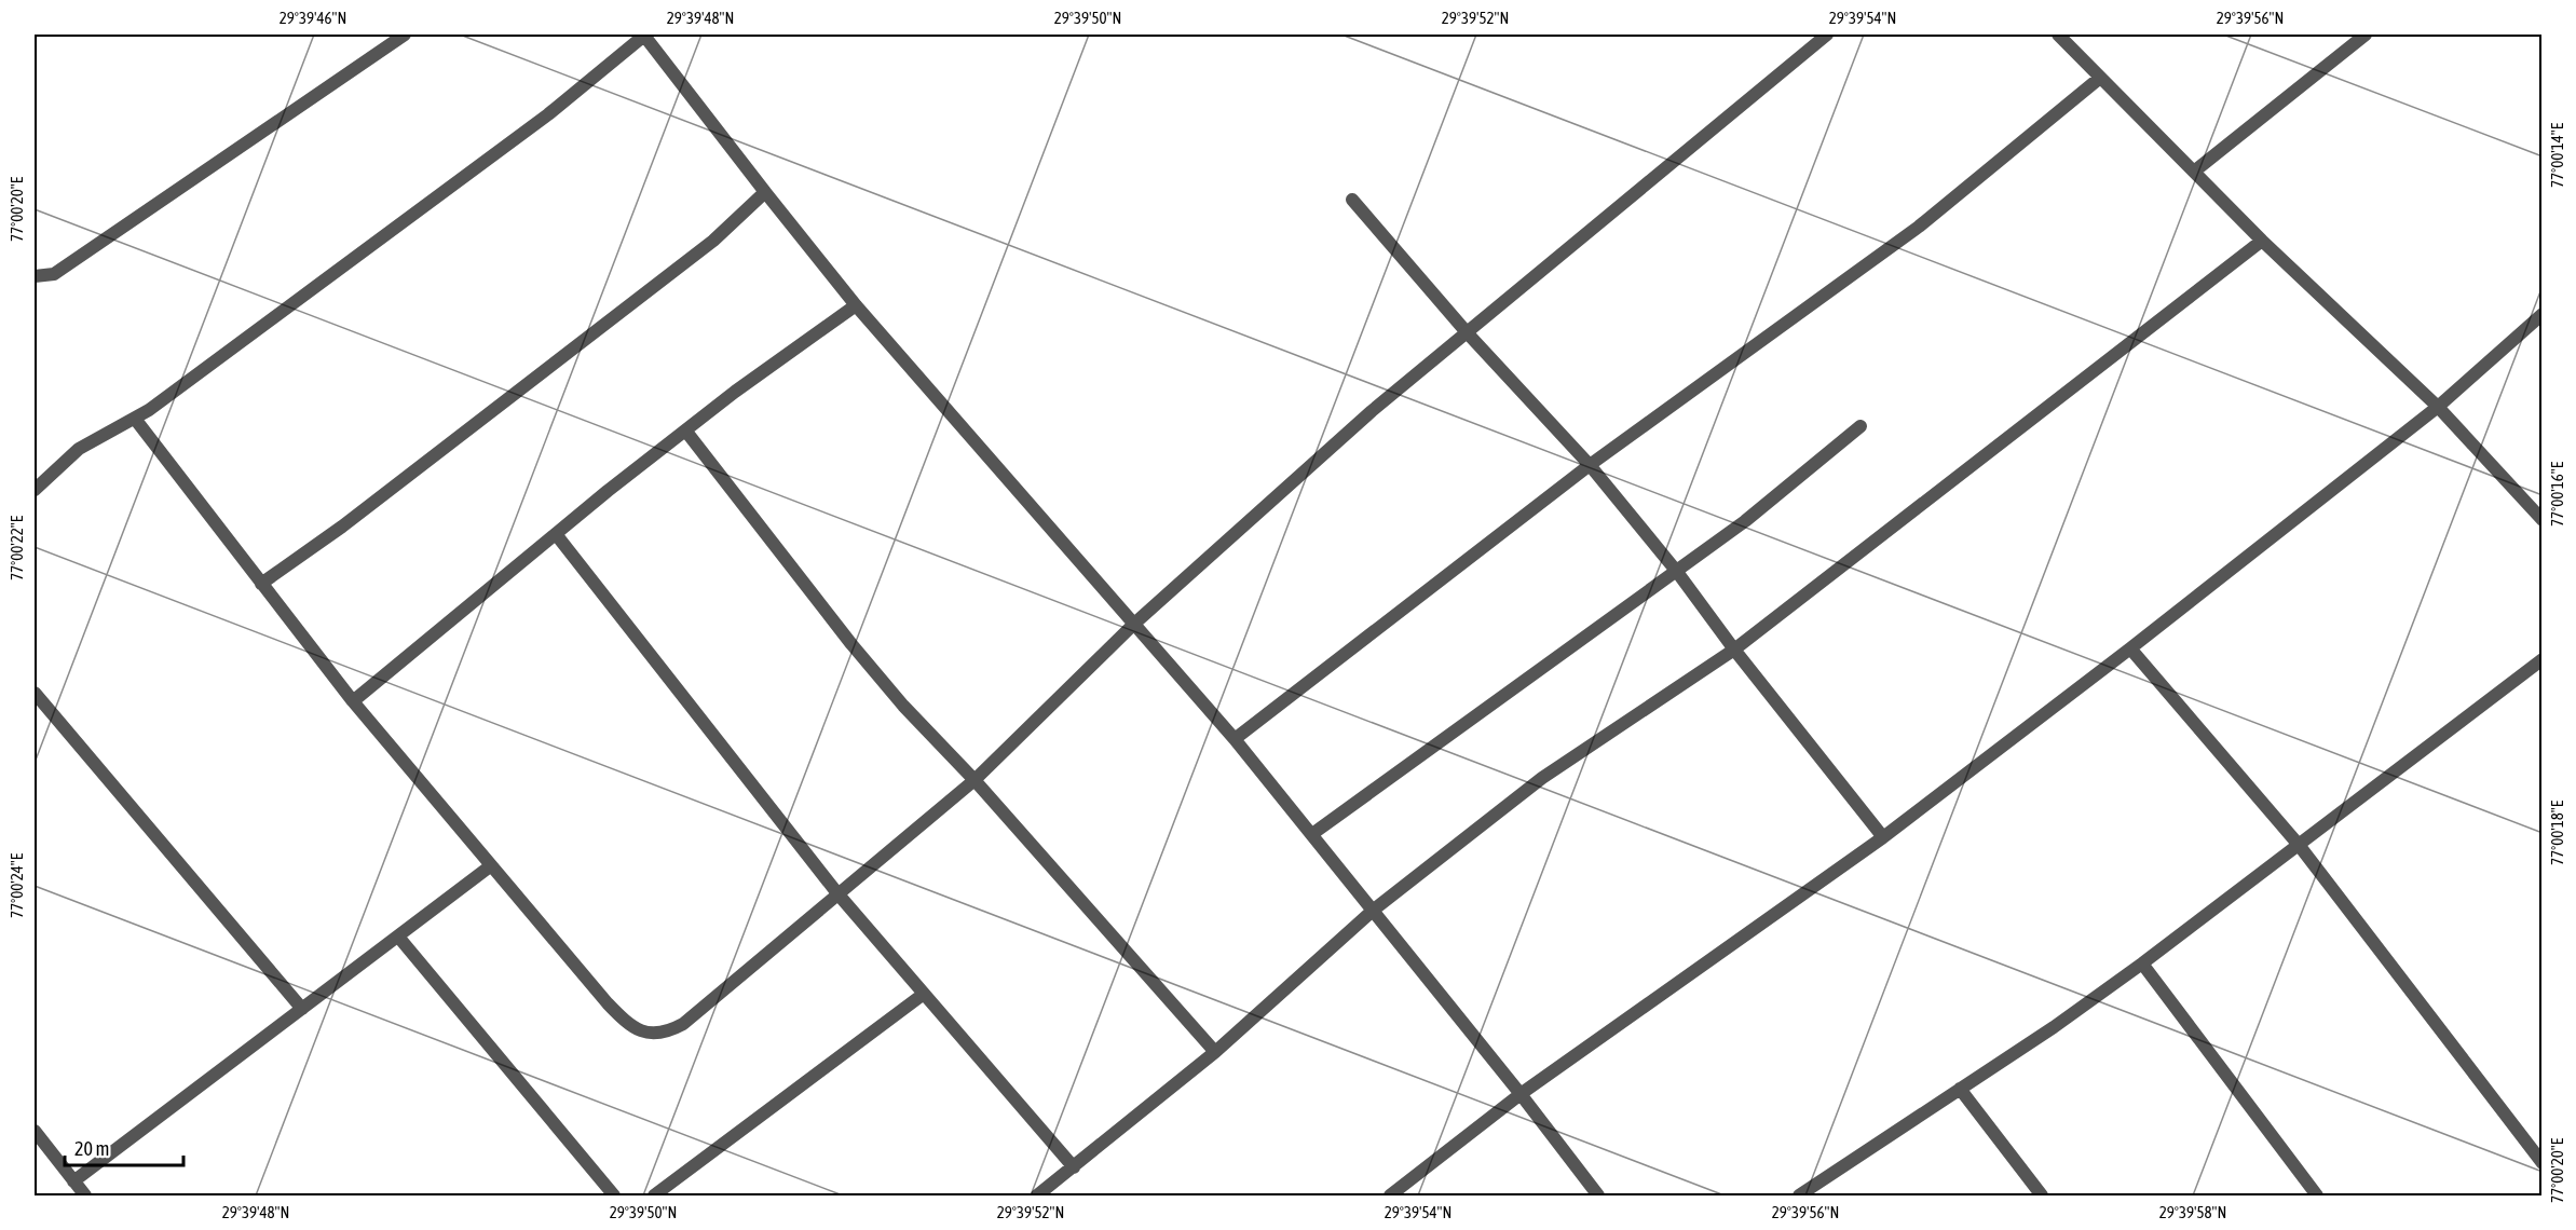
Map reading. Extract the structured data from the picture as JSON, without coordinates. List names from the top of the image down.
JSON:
{
  "scale_bar": "20 m",
  "coordinates": [
    "29°39'46\"N",
    "29°39'48\"N",
    "29°39'50\"N",
    "29°39'52\"N",
    "29°39'54\"N",
    "29°39'56\"N",
    "77°00'14\"E",
    "77°00'20\"E",
    "77°00'16\"E",
    "77°00'22\"E",
    "77°00'18\"E",
    "77°00'24\"E",
    "29°39'58\"N"
  ]
}
